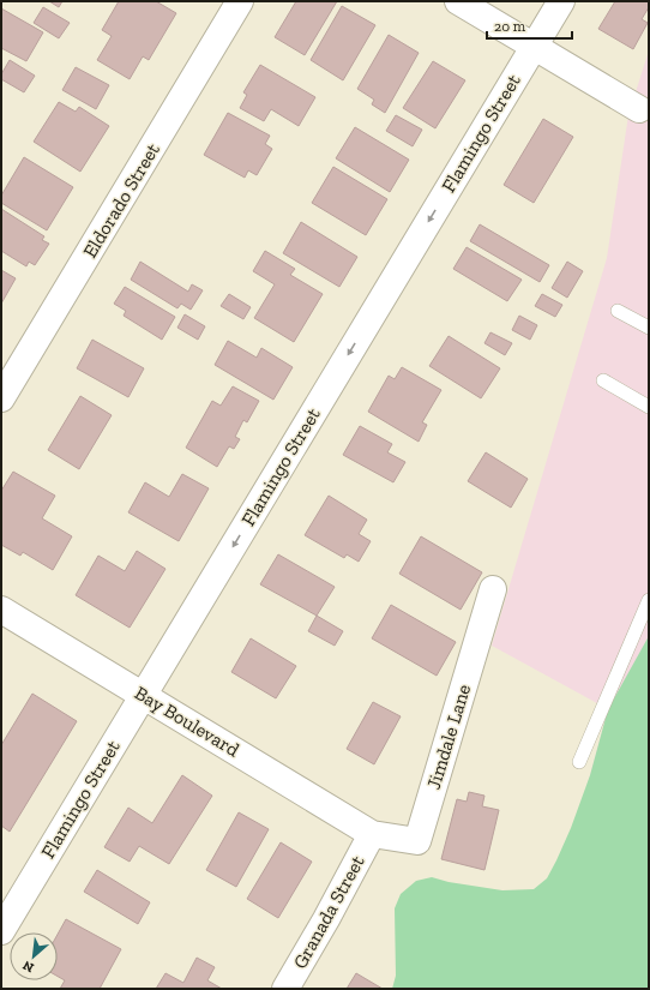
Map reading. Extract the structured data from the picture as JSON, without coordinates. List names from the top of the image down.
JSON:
{
  "streets": {
    "street": [
      "Flamingo Street",
      "Eldorado Street",
      "Bay Boulevard",
      "Jimdale Lane",
      "Granada Street"
    ]
  },
  "crossings": [
    ["Flamingo Street", "Bay Boulevard"],
    ["Bay Boulevard", "Jimdale Lane"],
    ["Bay Boulevard", "Granada Street"],
    ["Jimdale Lane", "Granada Street"]
  ],
  "one_way": ["Flamingo Street"],
  "scale_bar": "20 m",
  "north": "bottom left"
}
